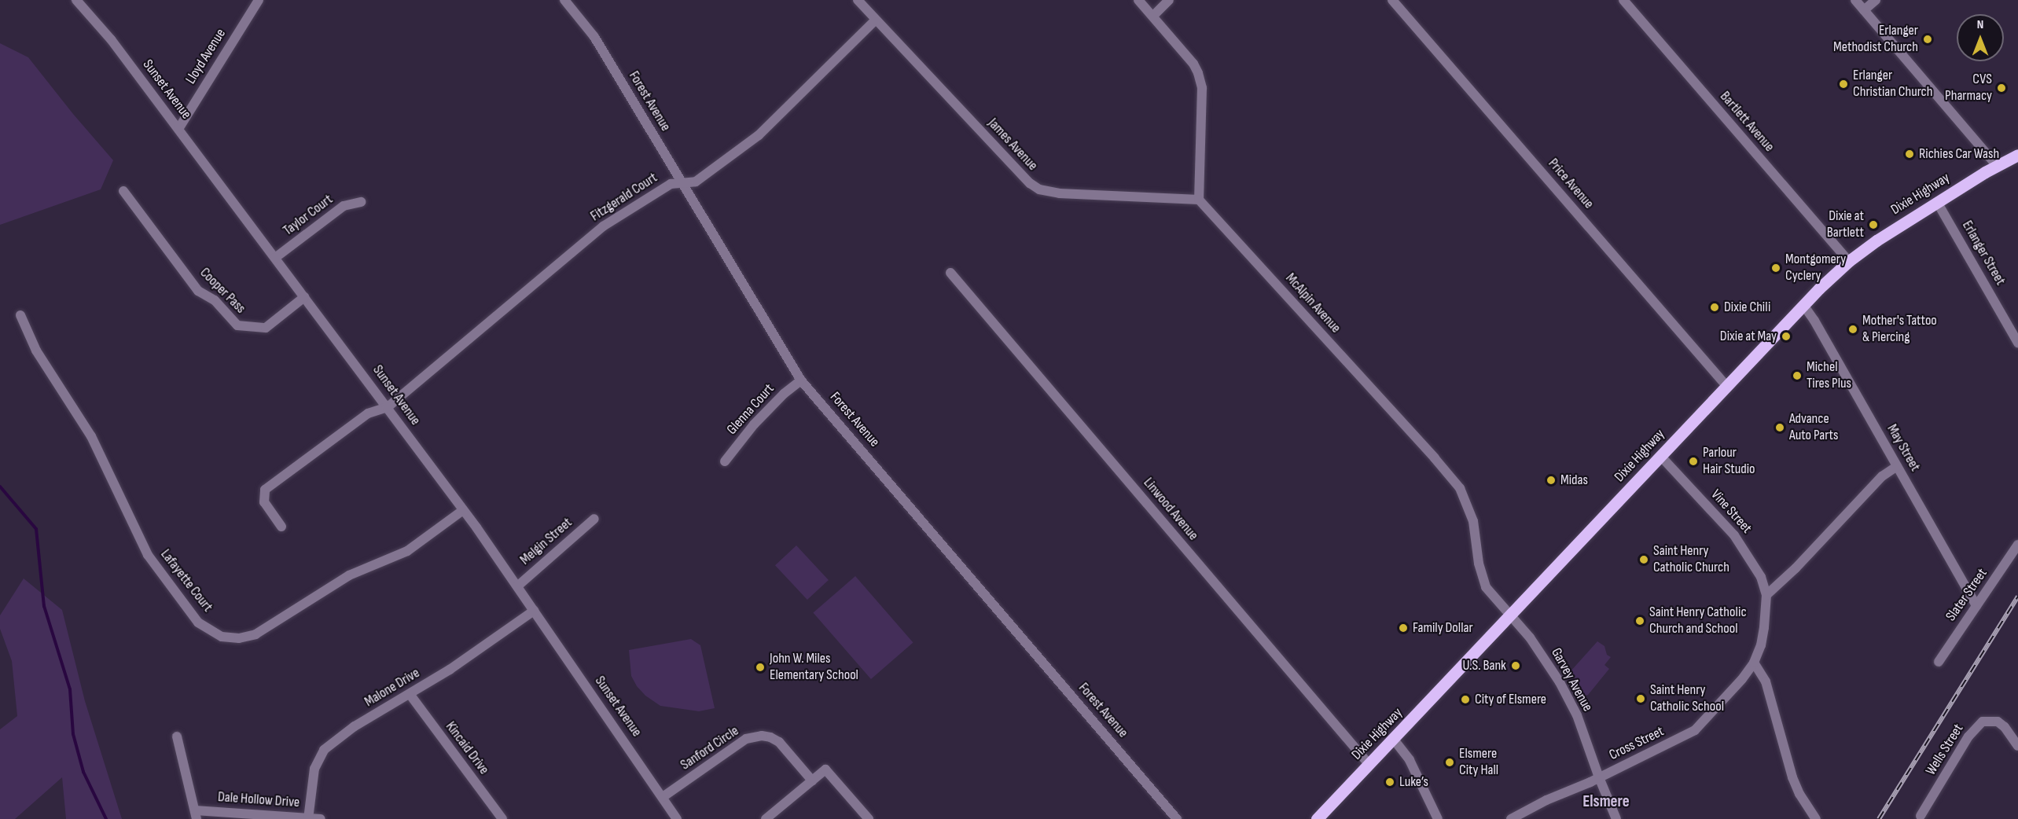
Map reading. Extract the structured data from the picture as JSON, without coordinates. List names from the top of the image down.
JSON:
{
  "streets": {
    "main road": ["Dixie Highway"],
    "street": [
      "Lloyd Avenue",
      "Sunset Avenue",
      "Forest Avenue",
      "Bartlett Avenue",
      "James Avenue",
      "Price Avenue",
      "Fitzgerald Court",
      "Taylor Court",
      "Erlanger Street",
      "Cooper Pass",
      "McAlpin Avenue",
      "Glenna Court",
      "May Street",
      "Linwood Avenue",
      "Vine Street",
      "Melgin Street",
      "Lafayette Court",
      "Slater Street",
      "Garvey Avenue",
      "Malone Drive",
      "Cross Street",
      "Kincaid Drive",
      "Sanford Circle",
      "Wells Street",
      "Dale Hollow Drive"
    ]
  },
  "crossings": [
    ["Lloyd Avenue", "Sunset Avenue"],
    ["Sunset Avenue", "Fitzgerald Court"],
    ["Sunset Avenue", "Taylor Court"],
    ["Sunset Avenue", "Cooper Pass"],
    ["Sunset Avenue", "Melgin Street"],
    ["Sunset Avenue", "Lafayette Court"],
    ["Sunset Avenue", "Malone Drive"],
    ["Sunset Avenue", "Sanford Circle"],
    ["Forest Avenue", "Fitzgerald Court"],
    ["Forest Avenue", "Glenna Court"],
    ["Bartlett Avenue", "Dixie Highway"],
    ["James Avenue", "Fitzgerald Court"],
    ["James Avenue", "McAlpin Avenue"],
    ["Price Avenue", "Dixie Highway"],
    ["Dixie Highway", "Erlanger Street"],
    ["Dixie Highway", "McAlpin Avenue"],
    ["Dixie Highway", "May Street"],
    ["Dixie Highway", "Linwood Avenue"],
    ["Dixie Highway", "Vine Street"],
    ["Dixie Highway", "Garvey Avenue"],
    ["McAlpin Avenue", "Garvey Avenue"],
    ["May Street", "Slater Street"],
    ["Vine Street", "Cross Street"],
    ["Garvey Avenue", "Cross Street"],
    ["Malone Drive", "Kincaid Drive"],
    ["Malone Drive", "Dale Hollow Drive"]
  ],
  "districts": ["Elsmere"],
  "places": [
    "Erlanger Methodist Church",
    "Erlanger Christian Church",
    "CVS Pharmacy",
    "Richies Car Wash",
    "Dixie at Bartlett",
    "Montgomery Cyclery",
    "Dixie Chili",
    "Mother's Tattoo & Piercing",
    "Dixie at May",
    "Michel Tires Plus",
    "Advance Auto Parts",
    "Parlour Hair Studio",
    "Midas",
    "Saint Henry Catholic Church",
    "Saint Henry Catholic Church and School",
    "Family Dollar",
    "U.S. Bank",
    "John W. Miles Elementary School",
    "Saint Henry Catholic School",
    "City of Elsmere",
    "Elsmere City Hall",
    "Luke’s"
  ],
  "north": "top"
}
